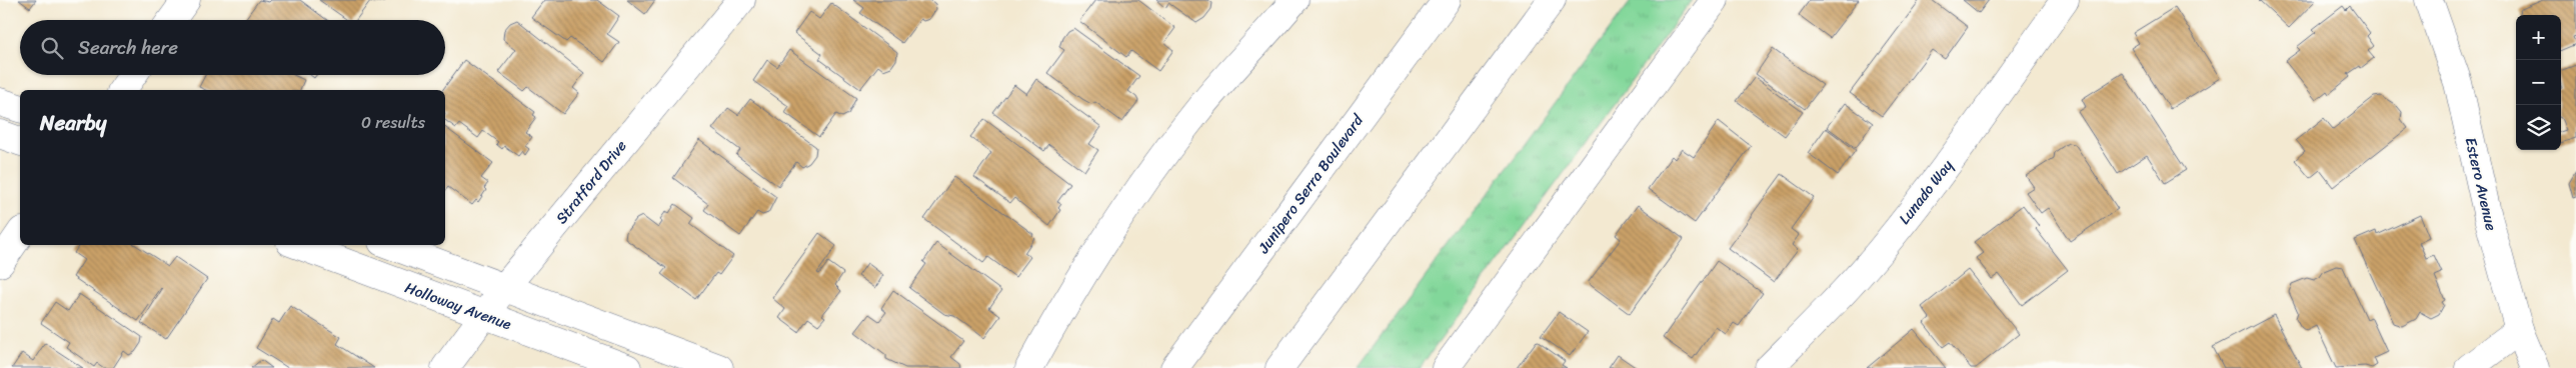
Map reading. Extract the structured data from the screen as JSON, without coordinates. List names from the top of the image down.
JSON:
{
  "streets": {
    "street": [
      "Stratford Drive",
      "Junipero Serra Boulevard",
      "Estero Avenue",
      "Lunado Way",
      "Holloway Avenue"
    ]
  },
  "crossings": [
    ["Stratford Drive", "Holloway Avenue"]
  ],
  "page": {
    "map_buttons": ["+", "−"],
    "search": "Search here",
    "heading": ["Nearby", "0 results"]
  }
}
